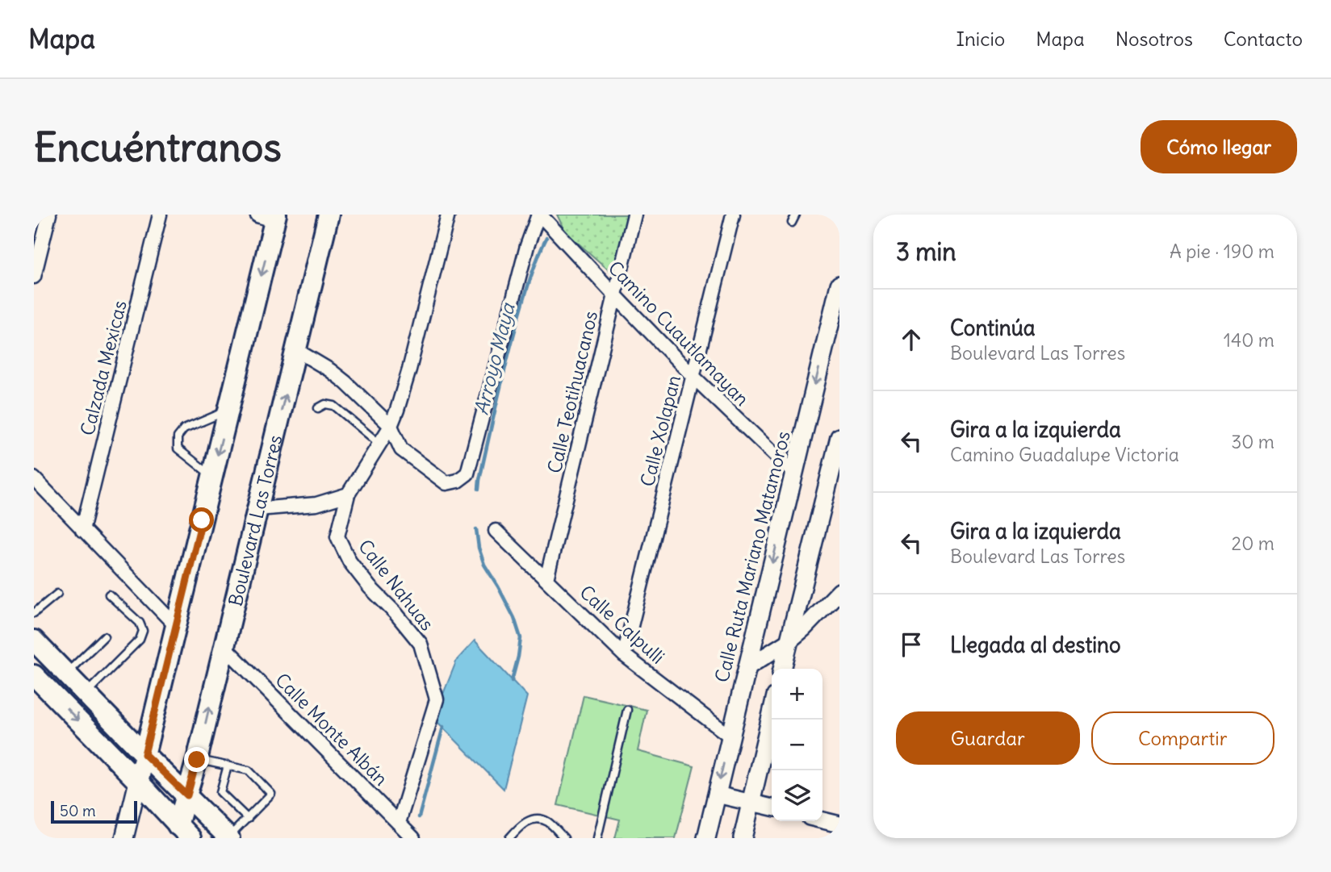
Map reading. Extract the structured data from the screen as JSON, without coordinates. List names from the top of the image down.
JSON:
{
  "streets": {
    "main road": ["Boulevard Las Torres", "Calle Ruta Mariano Matamoros"],
    "street": [
      "Camino Cuautlamayan",
      "Calzada Mexicas",
      "Calle Teotihuacanos",
      "Calle Xolapan",
      "Calle Nahuas",
      "Calle Calpulli",
      "Calle Monte Albán"
    ]
  },
  "crossings": [
    ["Camino Cuautlamayan", "Calle Teotihuacanos"],
    ["Camino Cuautlamayan", "Calle Xolapan"],
    ["Camino Cuautlamayan", "Calle Ruta Mariano Matamoros"],
    ["Calle Teotihuacanos", "Calle Calpulli"],
    ["Calle Xolapan", "Calle Calpulli"],
    ["Boulevard Las Torres", "Calle Monte Albán"],
    ["Calle Ruta Mariano Matamoros", "Calle Calpulli"],
    ["Calle Nahuas", "Calle Monte Albán"]
  ],
  "water": ["Arroyo Maya"],
  "scale_bar": "50 m",
  "page": {
    "header": "Mapa",
    "nav": [
      "Inicio",
      "Mapa",
      "Nosotros",
      "Contacto"
    ],
    "buttons": [
      "Cómo llegar",
      ["Guardar", "Compartir"]
    ],
    "title": "Encuéntranos",
    "heading": ["3 min", "A pie · 190 m"],
    "list": [
      ["Continúa", "Boulevard Las Torres", "140 m"],
      ["Gira a la izquierda", "Camino Guadalupe Victoria", "30 m"],
      ["Gira a la izquierda", "Boulevard Las Torres", "20 m"],
      "Llegada al destino"
    ],
    "map_buttons": ["+", "−"],
    "scale": "50 m"
  }
}
